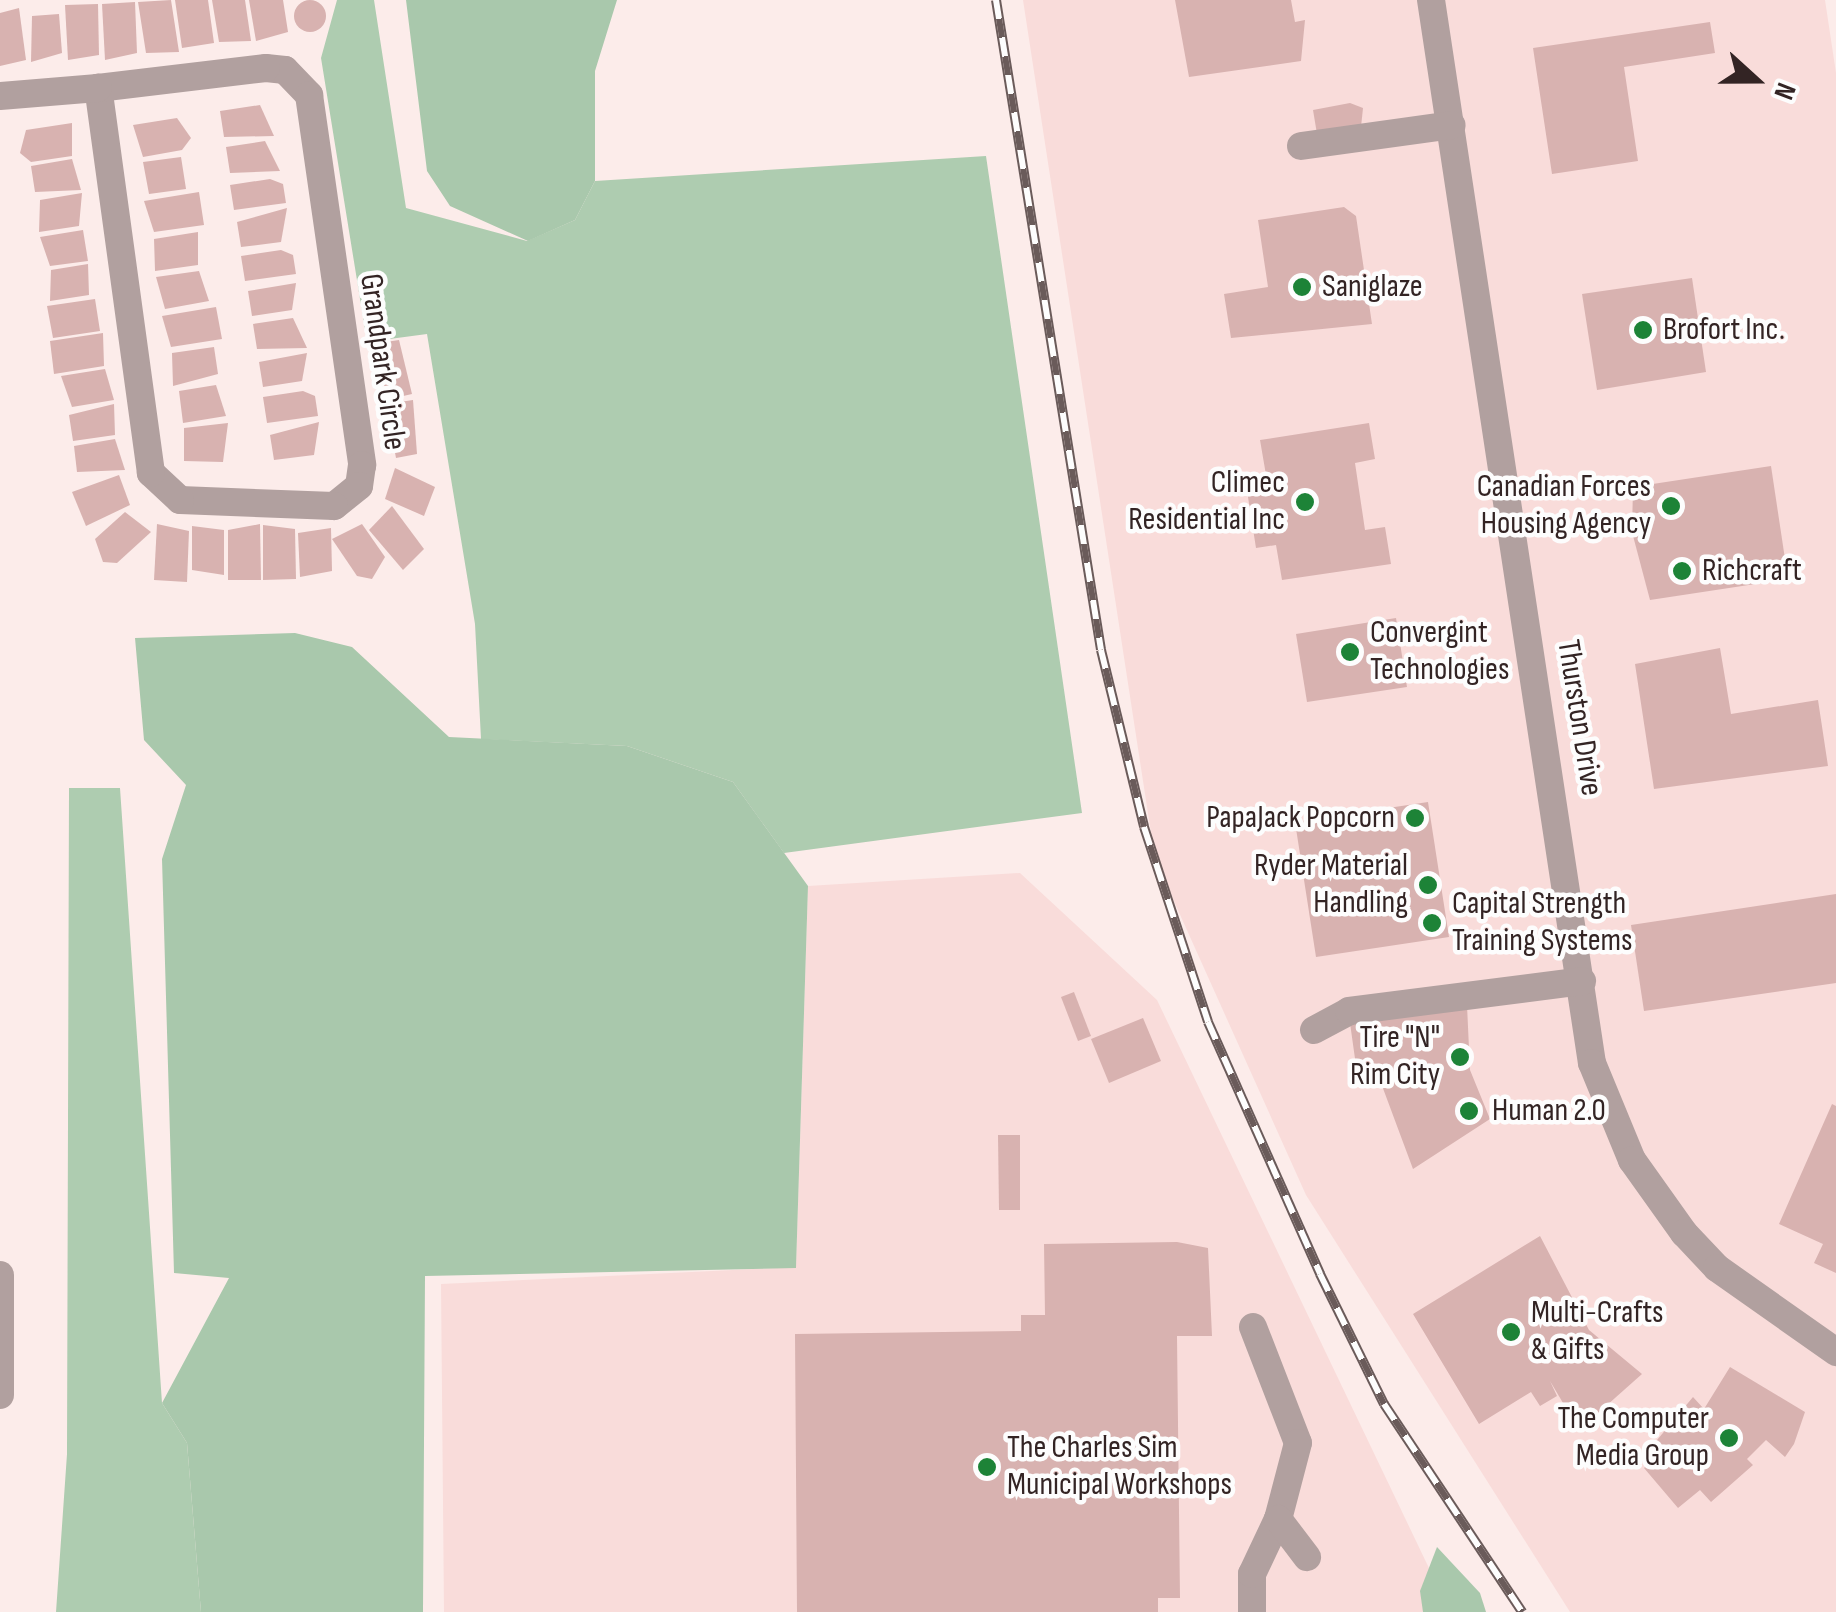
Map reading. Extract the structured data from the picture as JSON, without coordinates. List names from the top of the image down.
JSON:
{
  "streets": {
    "street": ["Grandpark Circle", "Thurston Drive"]
  },
  "places": [
    "Saniglaze",
    "Brofort Inc.",
    "Climec Residential Inc",
    "Canadian Forces Housing Agency",
    "Richcraft",
    "Convergint Technologies",
    "PapaJack Popcorn",
    "Ryder Material Handling",
    "Capital Strength Training Systems",
    "Tire \"N\" Rim City",
    "Human 2.0",
    "Multi-Crafts & Gifts",
    "The Computer Media Group",
    "The Charles Sim Municipal Workshops"
  ],
  "north": "right"
}
